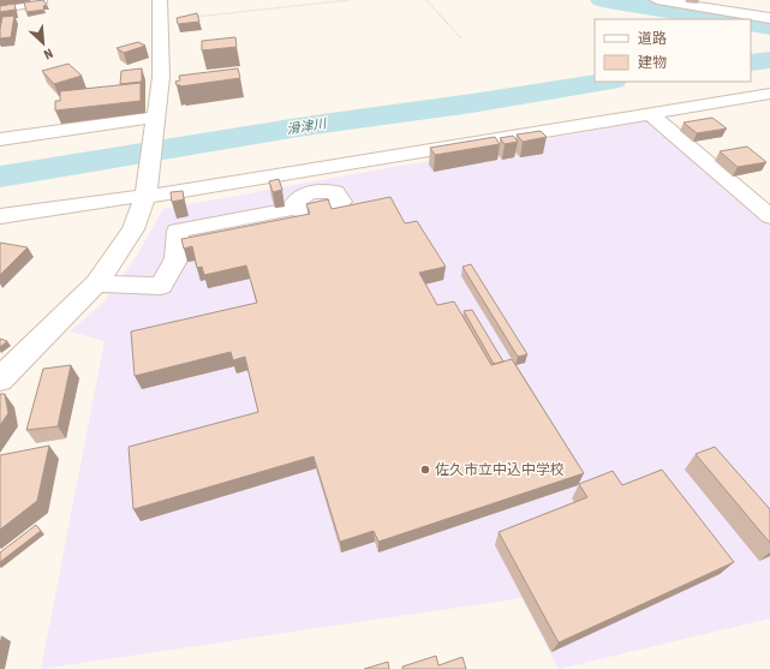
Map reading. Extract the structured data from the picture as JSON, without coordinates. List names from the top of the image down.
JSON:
{
  "water": ["滑津川"],
  "places": ["佐久市立中込中学校"],
  "legend": ["道路", "建物"],
  "north": "bottom right"
}
